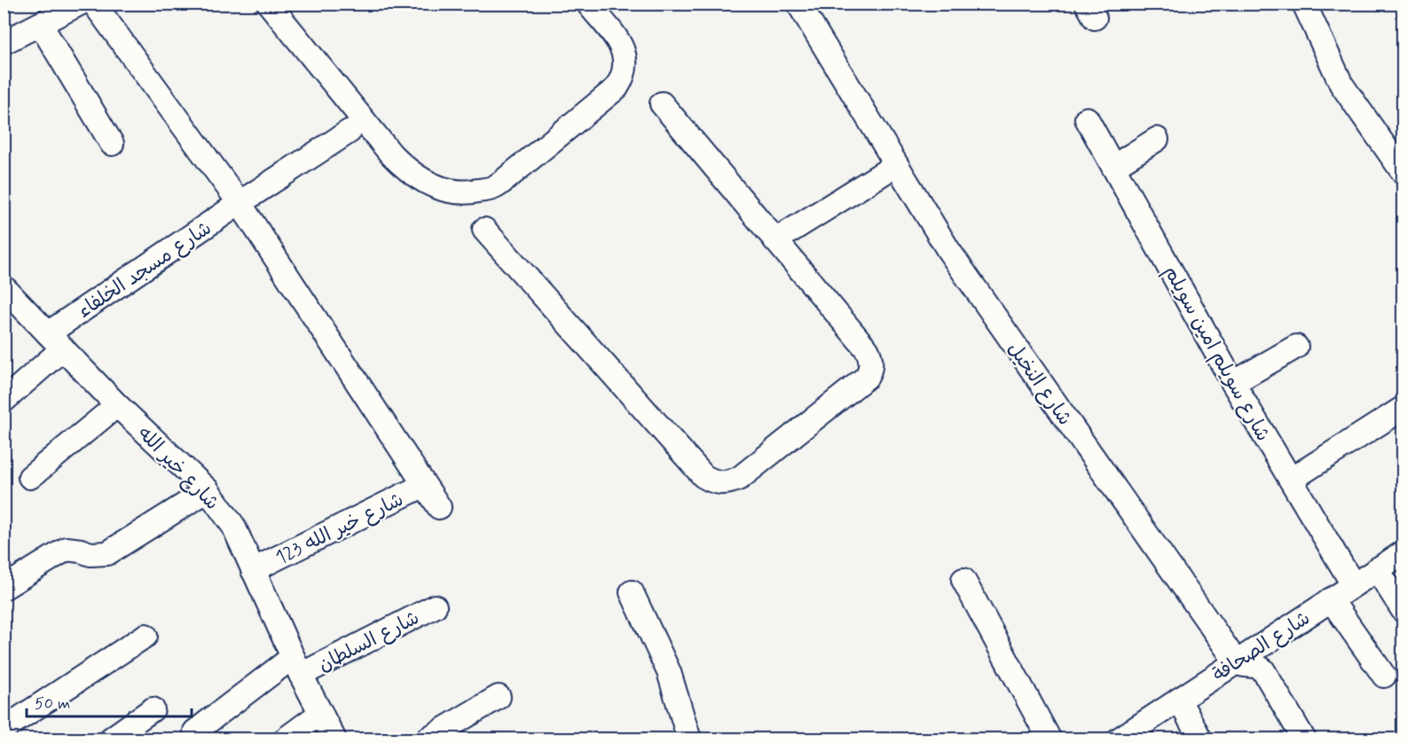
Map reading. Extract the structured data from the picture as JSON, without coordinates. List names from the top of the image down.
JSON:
{
  "streets": {
    "street": [
      "شارع مسجد الخلفاء",
      "شارع سويلم امين سويلم",
      "شارع النخيل",
      "شارع خير الله",
      "شارع خير الله 123",
      "شارع السلطان",
      "شارع الصحافة"
    ]
  },
  "crossings": [
    ["شارع مسجد الخلفاء", "شارع خير الله"],
    ["شارع سويلم امين سويلم", "شارع الصحافة"],
    ["شارع النخيل", "شارع الصحافة"],
    ["شارع خير الله", "شارع خير الله 123"],
    ["شارع خير الله", "شارع السلطان"]
  ],
  "scale_bar": "50 m"
}
